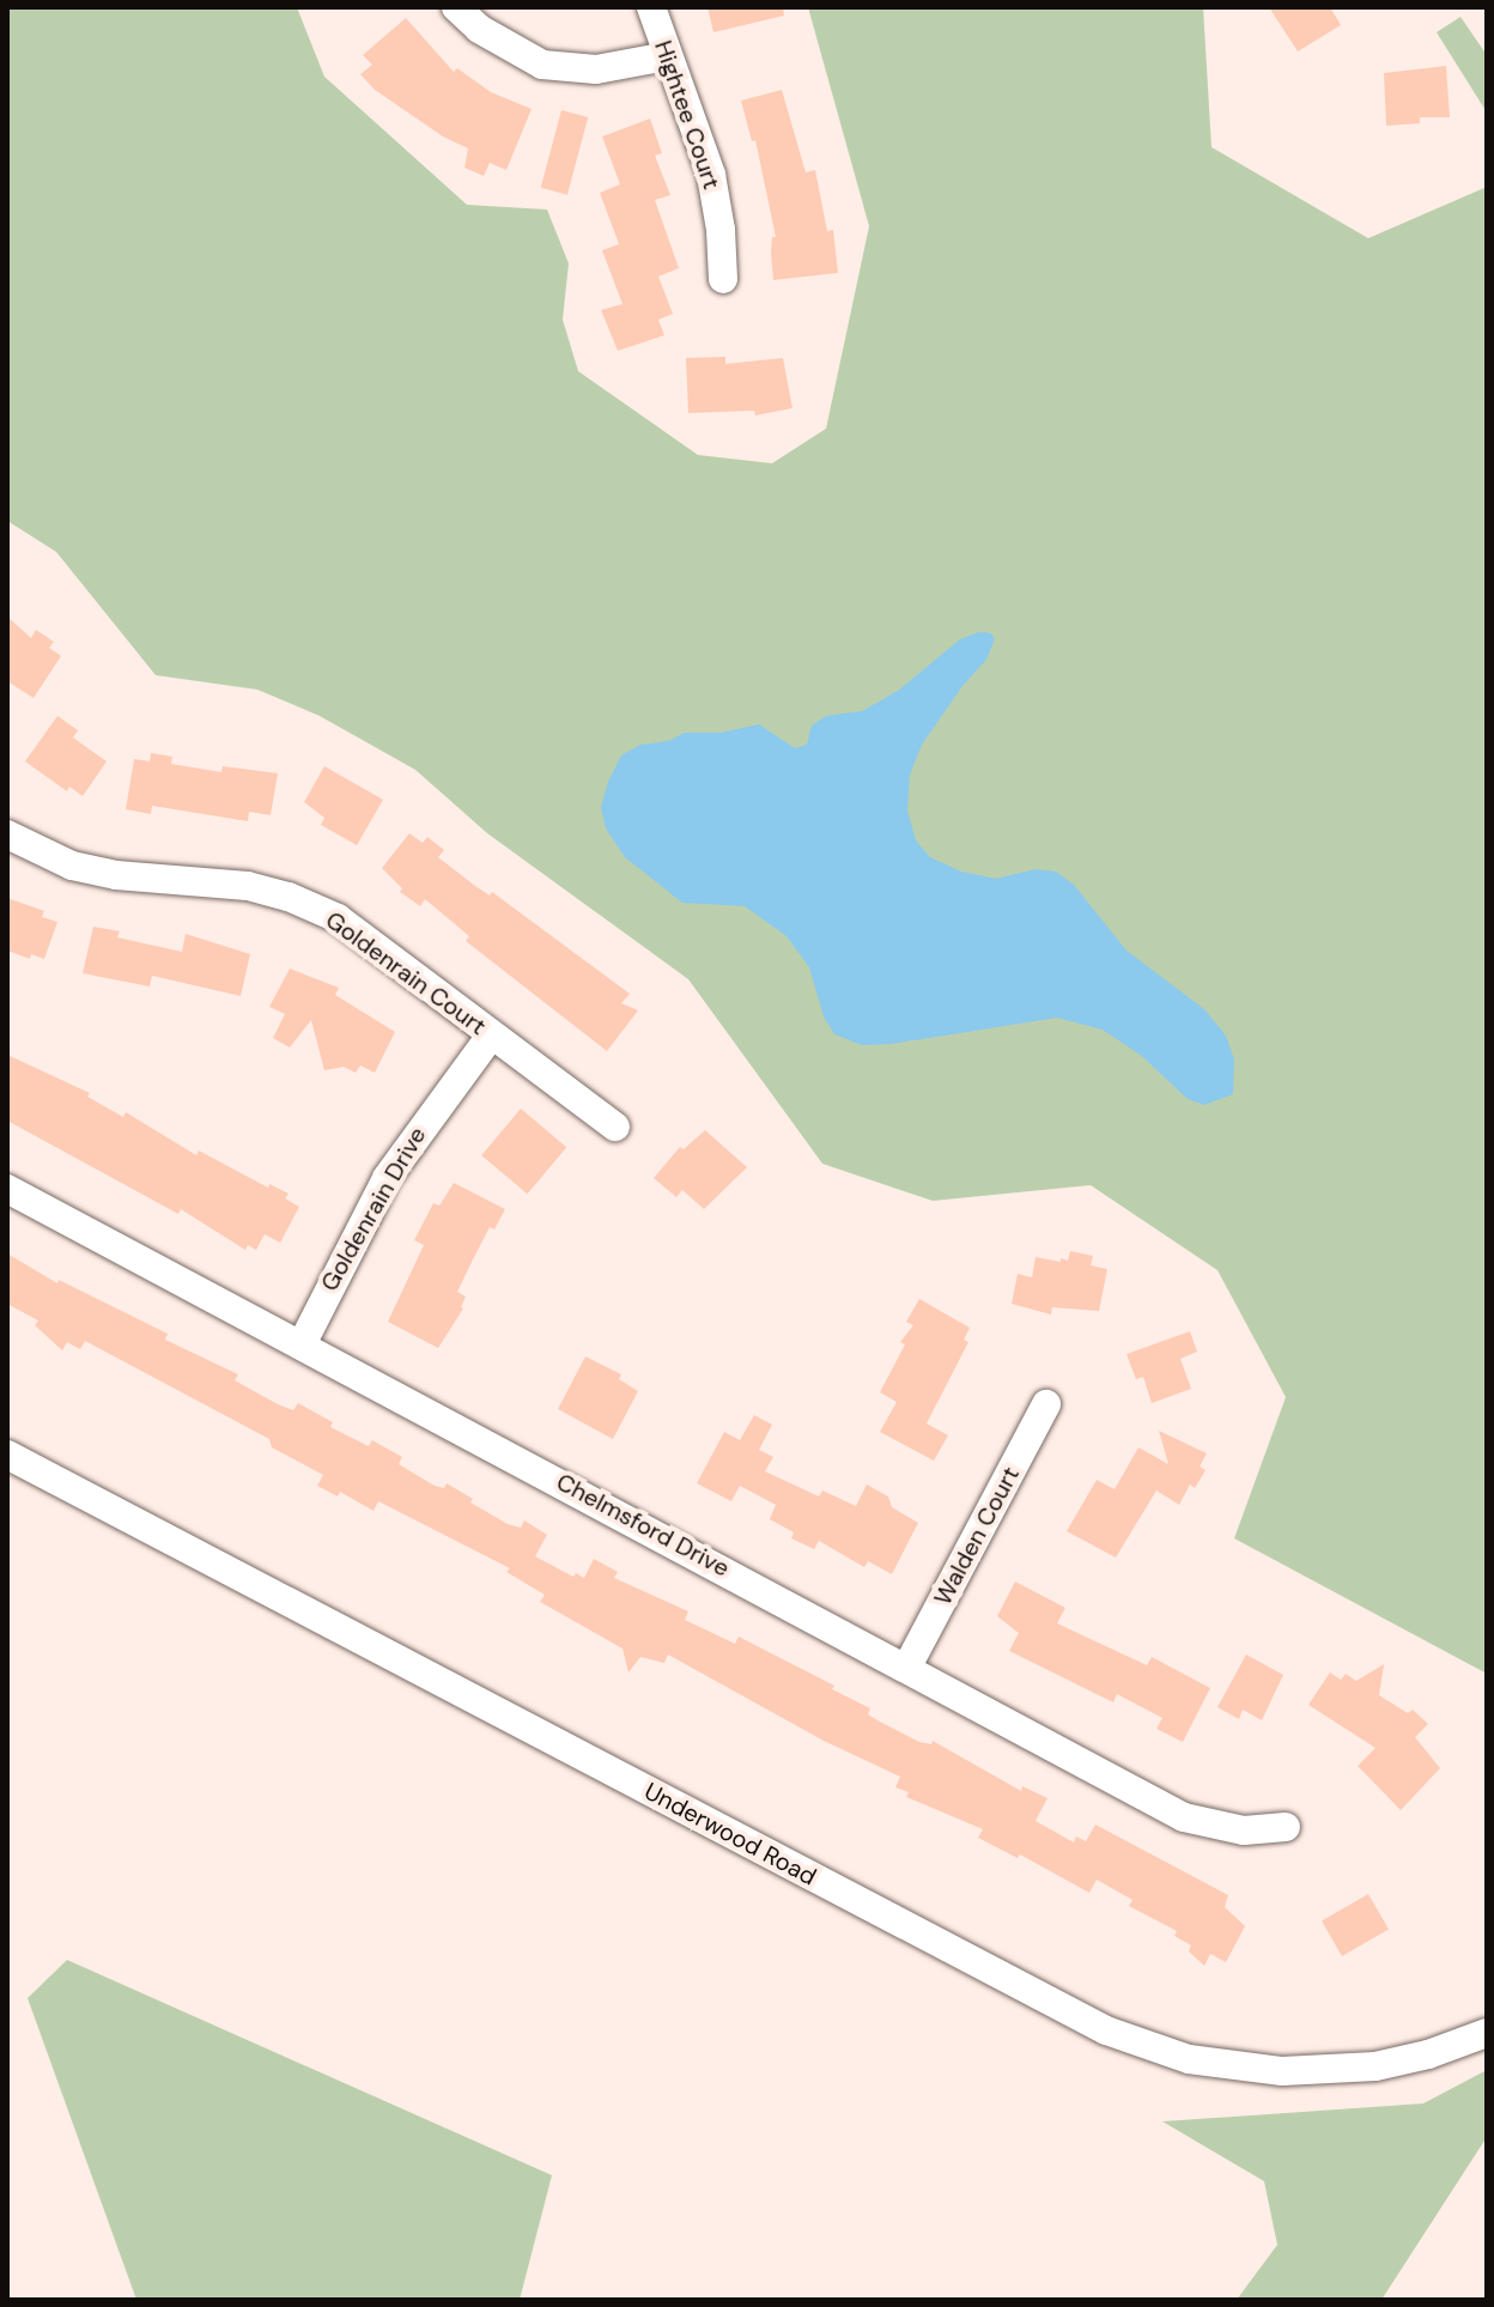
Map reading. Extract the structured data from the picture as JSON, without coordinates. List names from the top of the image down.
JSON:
{
  "streets": {
    "street": [
      "Hightee Court",
      "Goldenrain Court",
      "Goldenrain Drive",
      "Chelmsford Drive",
      "Walden Court",
      "Underwood Road"
    ]
  },
  "crossings": [
    ["Goldenrain Court", "Goldenrain Drive"],
    ["Goldenrain Drive", "Chelmsford Drive"],
    ["Chelmsford Drive", "Walden Court"]
  ]
}
